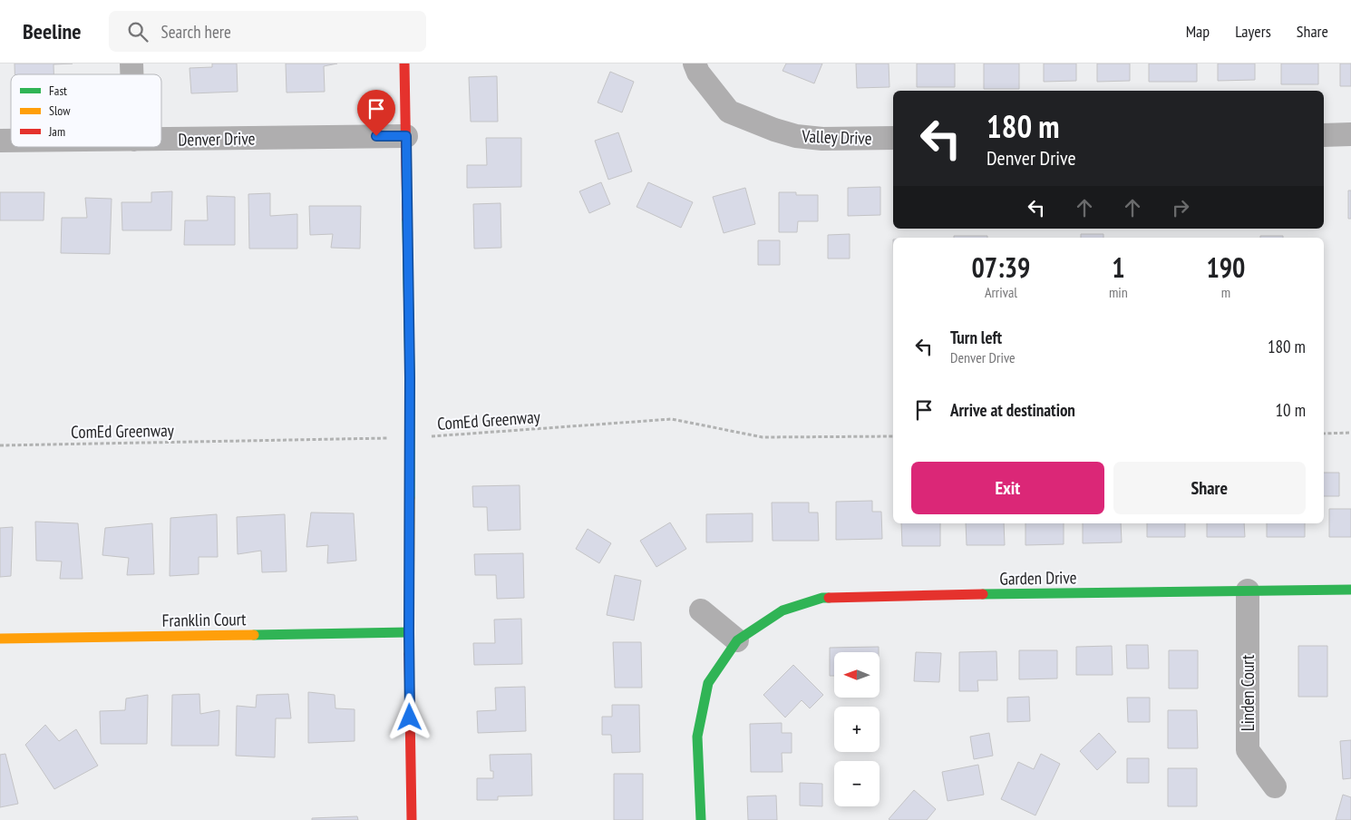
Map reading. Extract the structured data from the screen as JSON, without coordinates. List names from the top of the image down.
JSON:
{
  "streets": {
    "street": [
      "Valley Drive",
      "Denver Drive",
      "Garden Drive",
      "Franklin Court",
      "Linden Court"
    ],
    "path": ["ComEd Greenway"]
  },
  "crossings": [
    ["Garden Drive", "Linden Court"]
  ],
  "legend": ["Fast", "Slow", "Jam"],
  "north": "left",
  "page": {
    "header": "Beeline",
    "search": "Search here",
    "nav": ["Map", "Layers", "Share"],
    "turn": ["180 m", "Denver Drive"],
    "eta": [
      "07:39",
      "Arrival",
      "1",
      "min",
      "190",
      "m"
    ],
    "list": [
      {
        "name": "Turn left",
        "note": "Denver Drive",
        "value": "180 m"
      },
      {
        "name": "Arrive at destination",
        "value": "10 m"
      }
    ],
    "buttons": ["Exit", "Share"],
    "map_buttons": ["+", "−"]
  }
}
